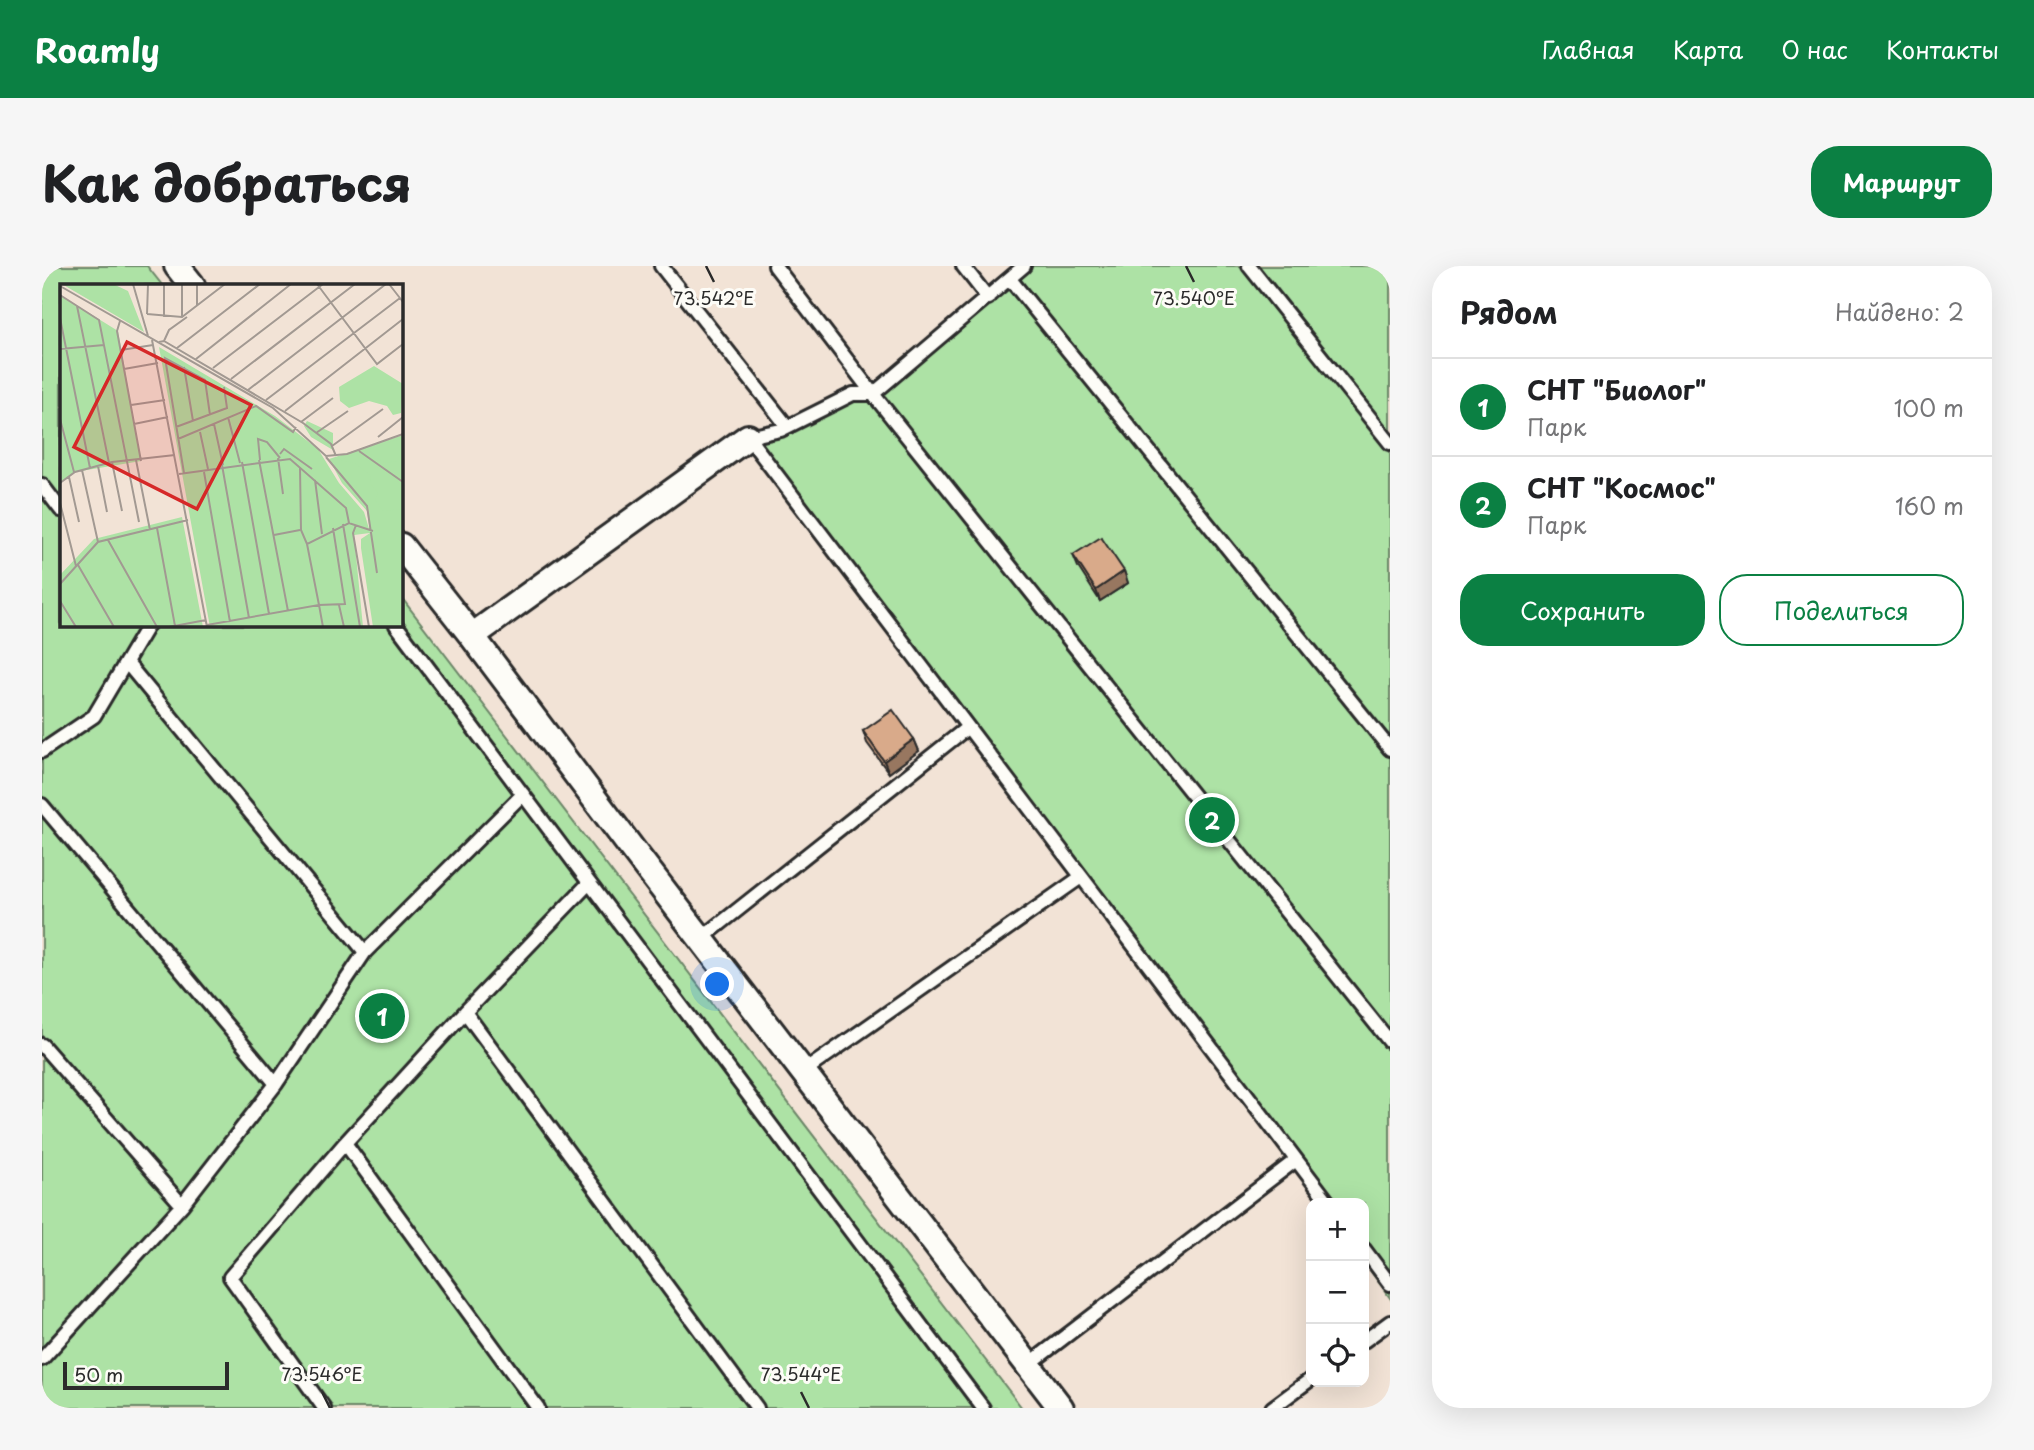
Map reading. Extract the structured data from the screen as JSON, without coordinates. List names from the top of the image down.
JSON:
{
  "scale_bar": "50 m",
  "page": {
    "header": "Roamly",
    "nav": [
      "Главная",
      "Карта",
      "О нас",
      "Контакты"
    ],
    "title": "Как добраться",
    "buttons": [
      "Маршрут",
      ["Сохранить", "Поделиться"]
    ],
    "heading": ["Рядом", "Найдено: 2"],
    "list": [
      {
        "mark": "1",
        "name": "СНТ \"Биолог\"",
        "note": "Парк",
        "value": "100 m"
      },
      {
        "mark": "2",
        "name": "СНТ \"Космос\"",
        "note": "Парк",
        "value": "160 m"
      }
    ],
    "pins": ["2", "1"],
    "map_buttons": ["+", "−"],
    "scale": "50 m"
  },
  "coordinates": [
    "73.542°E",
    "73.540°E",
    "73.546°E",
    "73.544°E"
  ]
}
